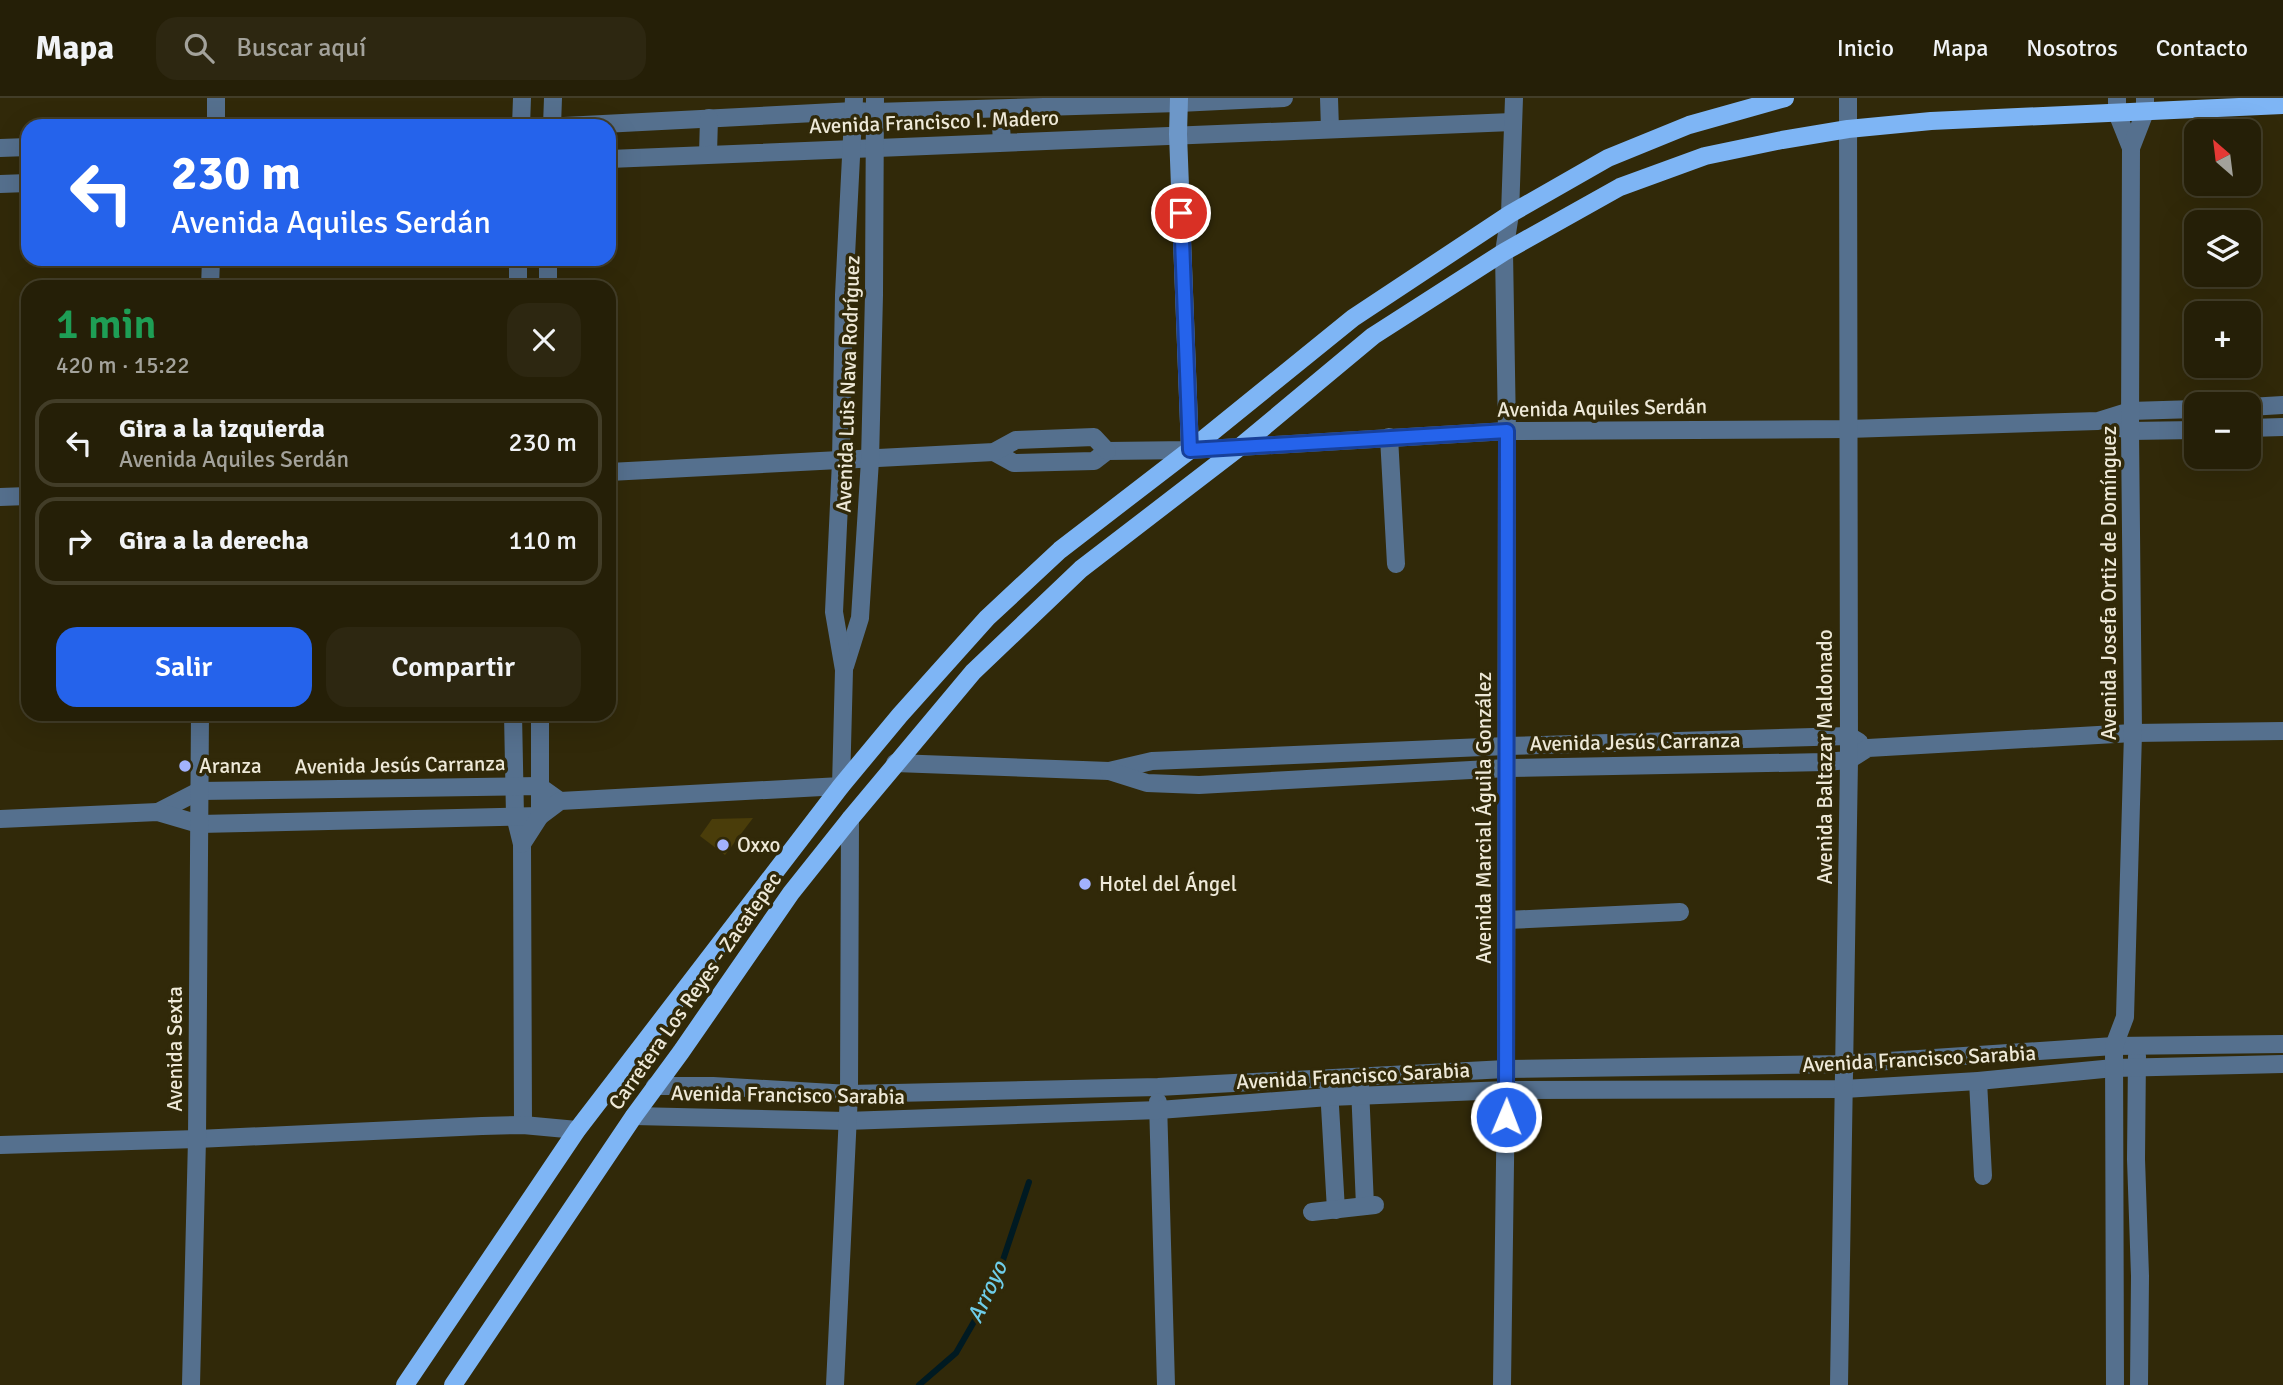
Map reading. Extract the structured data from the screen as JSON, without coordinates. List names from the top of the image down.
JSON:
{
  "streets": {
    "main road": ["Carretera Los Reyes - Zacatepec"],
    "street": [
      "Avenida Francisco I. Madero",
      "Avenida Luis Nava Rodríguez",
      "Avenida Aquiles Serdán",
      "Avenida Josefa Ortiz de Domínguez",
      "Avenida Jesús Carranza",
      "Avenida Baltazar Maldonado",
      "Avenida Marcial Águila González",
      "Avenida Sexta",
      "Avenida Francisco Sarabia"
    ]
  },
  "crossings": [
    ["Avenida Francisco I. Madero", "Avenida Luis Nava Rodríguez"],
    ["Avenida Luis Nava Rodríguez", "Avenida Aquiles Serdán"],
    ["Avenida Luis Nava Rodríguez", "Carretera Los Reyes - Zacatepec"],
    ["Avenida Aquiles Serdán", "Avenida Josefa Ortiz de Domínguez"],
    ["Avenida Aquiles Serdán", "Avenida Baltazar Maldonado"],
    ["Avenida Aquiles Serdán", "Avenida Marcial Águila González"],
    ["Avenida Aquiles Serdán", "Carretera Los Reyes - Zacatepec"],
    ["Avenida Josefa Ortiz de Domínguez", "Carretera Los Reyes - Zacatepec"],
    ["Avenida Josefa Ortiz de Domínguez", "Avenida Francisco Sarabia"],
    ["Avenida Jesús Carranza", "Avenida Baltazar Maldonado"],
    ["Avenida Jesús Carranza", "Avenida Marcial Águila González"],
    ["Avenida Jesús Carranza", "Carretera Los Reyes - Zacatepec"],
    ["Avenida Jesús Carranza", "Avenida Sexta"],
    ["Avenida Baltazar Maldonado", "Carretera Los Reyes - Zacatepec"],
    ["Avenida Baltazar Maldonado", "Avenida Francisco Sarabia"],
    ["Avenida Marcial Águila González", "Carretera Los Reyes - Zacatepec"],
    ["Avenida Marcial Águila González", "Avenida Francisco Sarabia"],
    ["Carretera Los Reyes - Zacatepec", "Avenida Francisco Sarabia"]
  ],
  "water": ["Arroyo"],
  "places": ["Aranza", "Oxxo", "Hotel del Ángel"],
  "north": "top left",
  "page": {
    "header": "Mapa",
    "search": "Buscar aquí",
    "nav": [
      "Inicio",
      "Mapa",
      "Nosotros",
      "Contacto"
    ],
    "map_buttons": ["+", "−"],
    "turn": ["230 m", "Avenida Aquiles Serdán"],
    "heading": ["1 min", "420 m · 15:22"],
    "list": [
      {
        "name": "Gira a la izquierda",
        "note": "Avenida Aquiles Serdán",
        "value": "230 m"
      },
      {
        "name": "Gira a la derecha",
        "value": "110 m"
      }
    ],
    "buttons": ["Salir", "Compartir"]
  }
}
